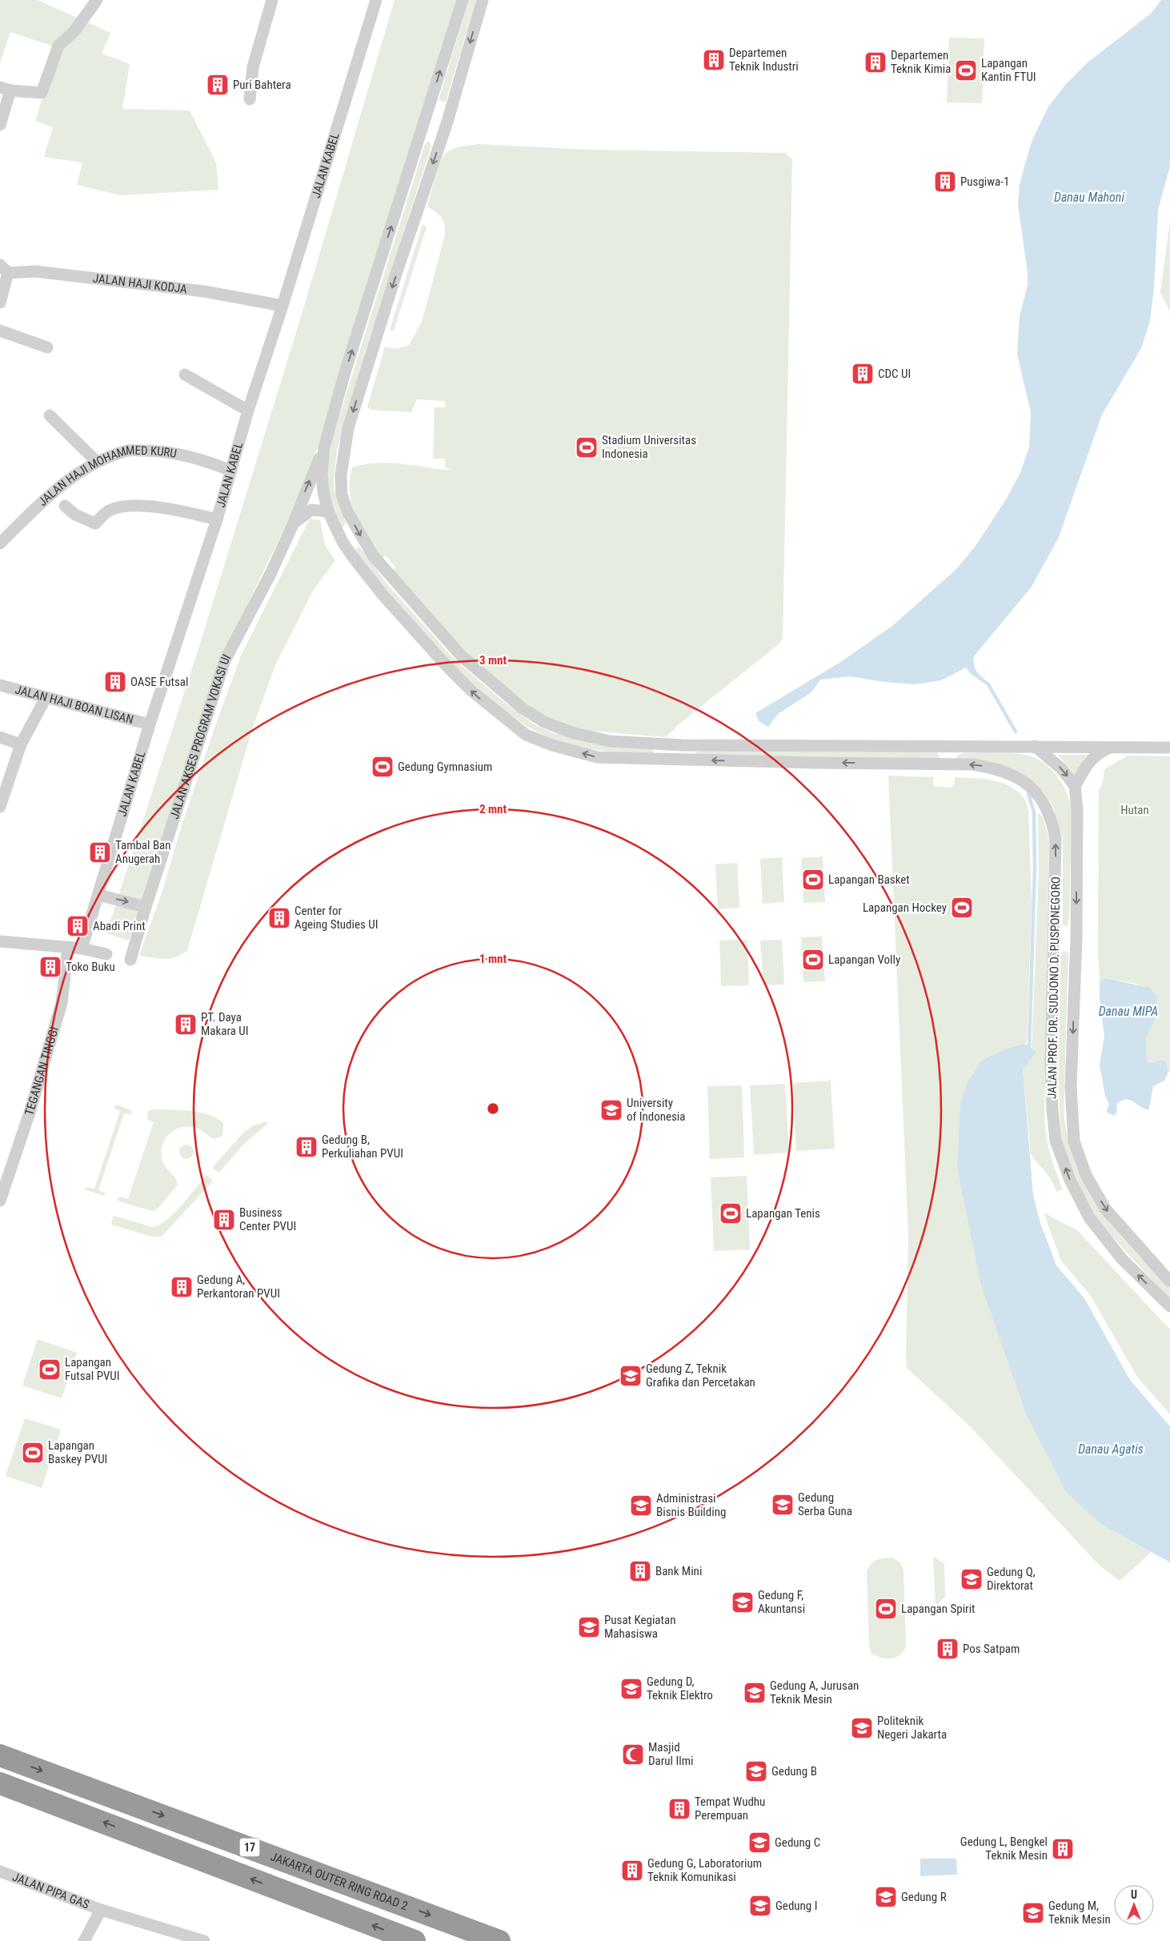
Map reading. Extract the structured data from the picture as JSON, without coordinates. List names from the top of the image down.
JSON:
{
  "streets": {
    "highway": ["17", "JAKARTA OUTER RING ROAD 2"],
    "street": [
      "JALAN KABEL",
      "JALAN HAJI KODJA",
      "JALAN HAJI MOHAMMED KURU",
      "JALAN HAJI BOAN LISAN",
      "JALAN AKSES PROGRAM VOKASI UI",
      "JALAN PROF. DR. SUDJONO D. PUSPONEGORO",
      "TEGANGAN TINGGI",
      "JALAN PIPA GAS"
    ]
  },
  "crossings": [
    ["JALAN KABEL", "JALAN HAJI KODJA"],
    ["JALAN KABEL", "JALAN HAJI MOHAMMED KURU"],
    ["JALAN KABEL", "JALAN HAJI BOAN LISAN"],
    ["JALAN AKSES PROGRAM VOKASI UI", "JALAN PROF. DR. SUDJONO D. PUSPONEGORO"]
  ],
  "water": ["Danau Mahoni", "Danau MIPA", "Danau Agatis"],
  "parks": ["Hutan"],
  "places": {
    "building": [
      "Departemen Teknik Industri",
      "Departemen Teknik Kimia",
      "Puri Bahtera",
      "Pusgiwa-1",
      "CDC UI",
      "OASE Futsal",
      "Tambal Ban Anugerah",
      "Center for Ageing Studies UI",
      "Abadi Print",
      "Toko Buku",
      "PT. Daya Makara UI",
      "Gedung B, Perkuliahan PVUI",
      "Business Center PVUI",
      "Gedung A, Perkantoran PVUI",
      "Bank Mini",
      "Pos Satpam",
      "Tempat Wudhu Perempuan",
      "Gedung L, Bengkel Teknik Mesin",
      "Gedung G, Laboratorium Teknik Komunikasi"
    ],
    "sports": [
      "Lapangan Kantin FTUI",
      "Stadium Universitas Indonesia",
      "Gedung Gymnasium",
      "Lapangan Basket",
      "Lapangan Hockey",
      "Lapangan Volly",
      "Lapangan Tenis",
      "Lapangan Futsal PVUI",
      "Lapangan Baskey PVUI",
      "Lapangan Spirit"
    ],
    "school or university": [
      "University of Indonesia",
      "Gedung Z, Teknik Grafika dan Percetakan",
      "Gedung Serba Guna",
      "Administrasi Bisnis Building",
      "Gedung Q, Direktorat",
      "Gedung F, Akuntansi",
      "Pusat Kegiatan Mahasiswa",
      "Gedung D, Teknik Elektro",
      "Gedung A, Jurusan Teknik Mesin",
      "Politeknik Negeri Jakarta",
      "Gedung B",
      "Gedung C",
      "Gedung R",
      "Gedung I",
      "Gedung M, Teknik Mesin"
    ],
    "mosque": ["Masjid Darul Ilmi"]
  },
  "north": "top",
  "rings": ["3 mnt", "2 mnt", "1 mnt"]
}
